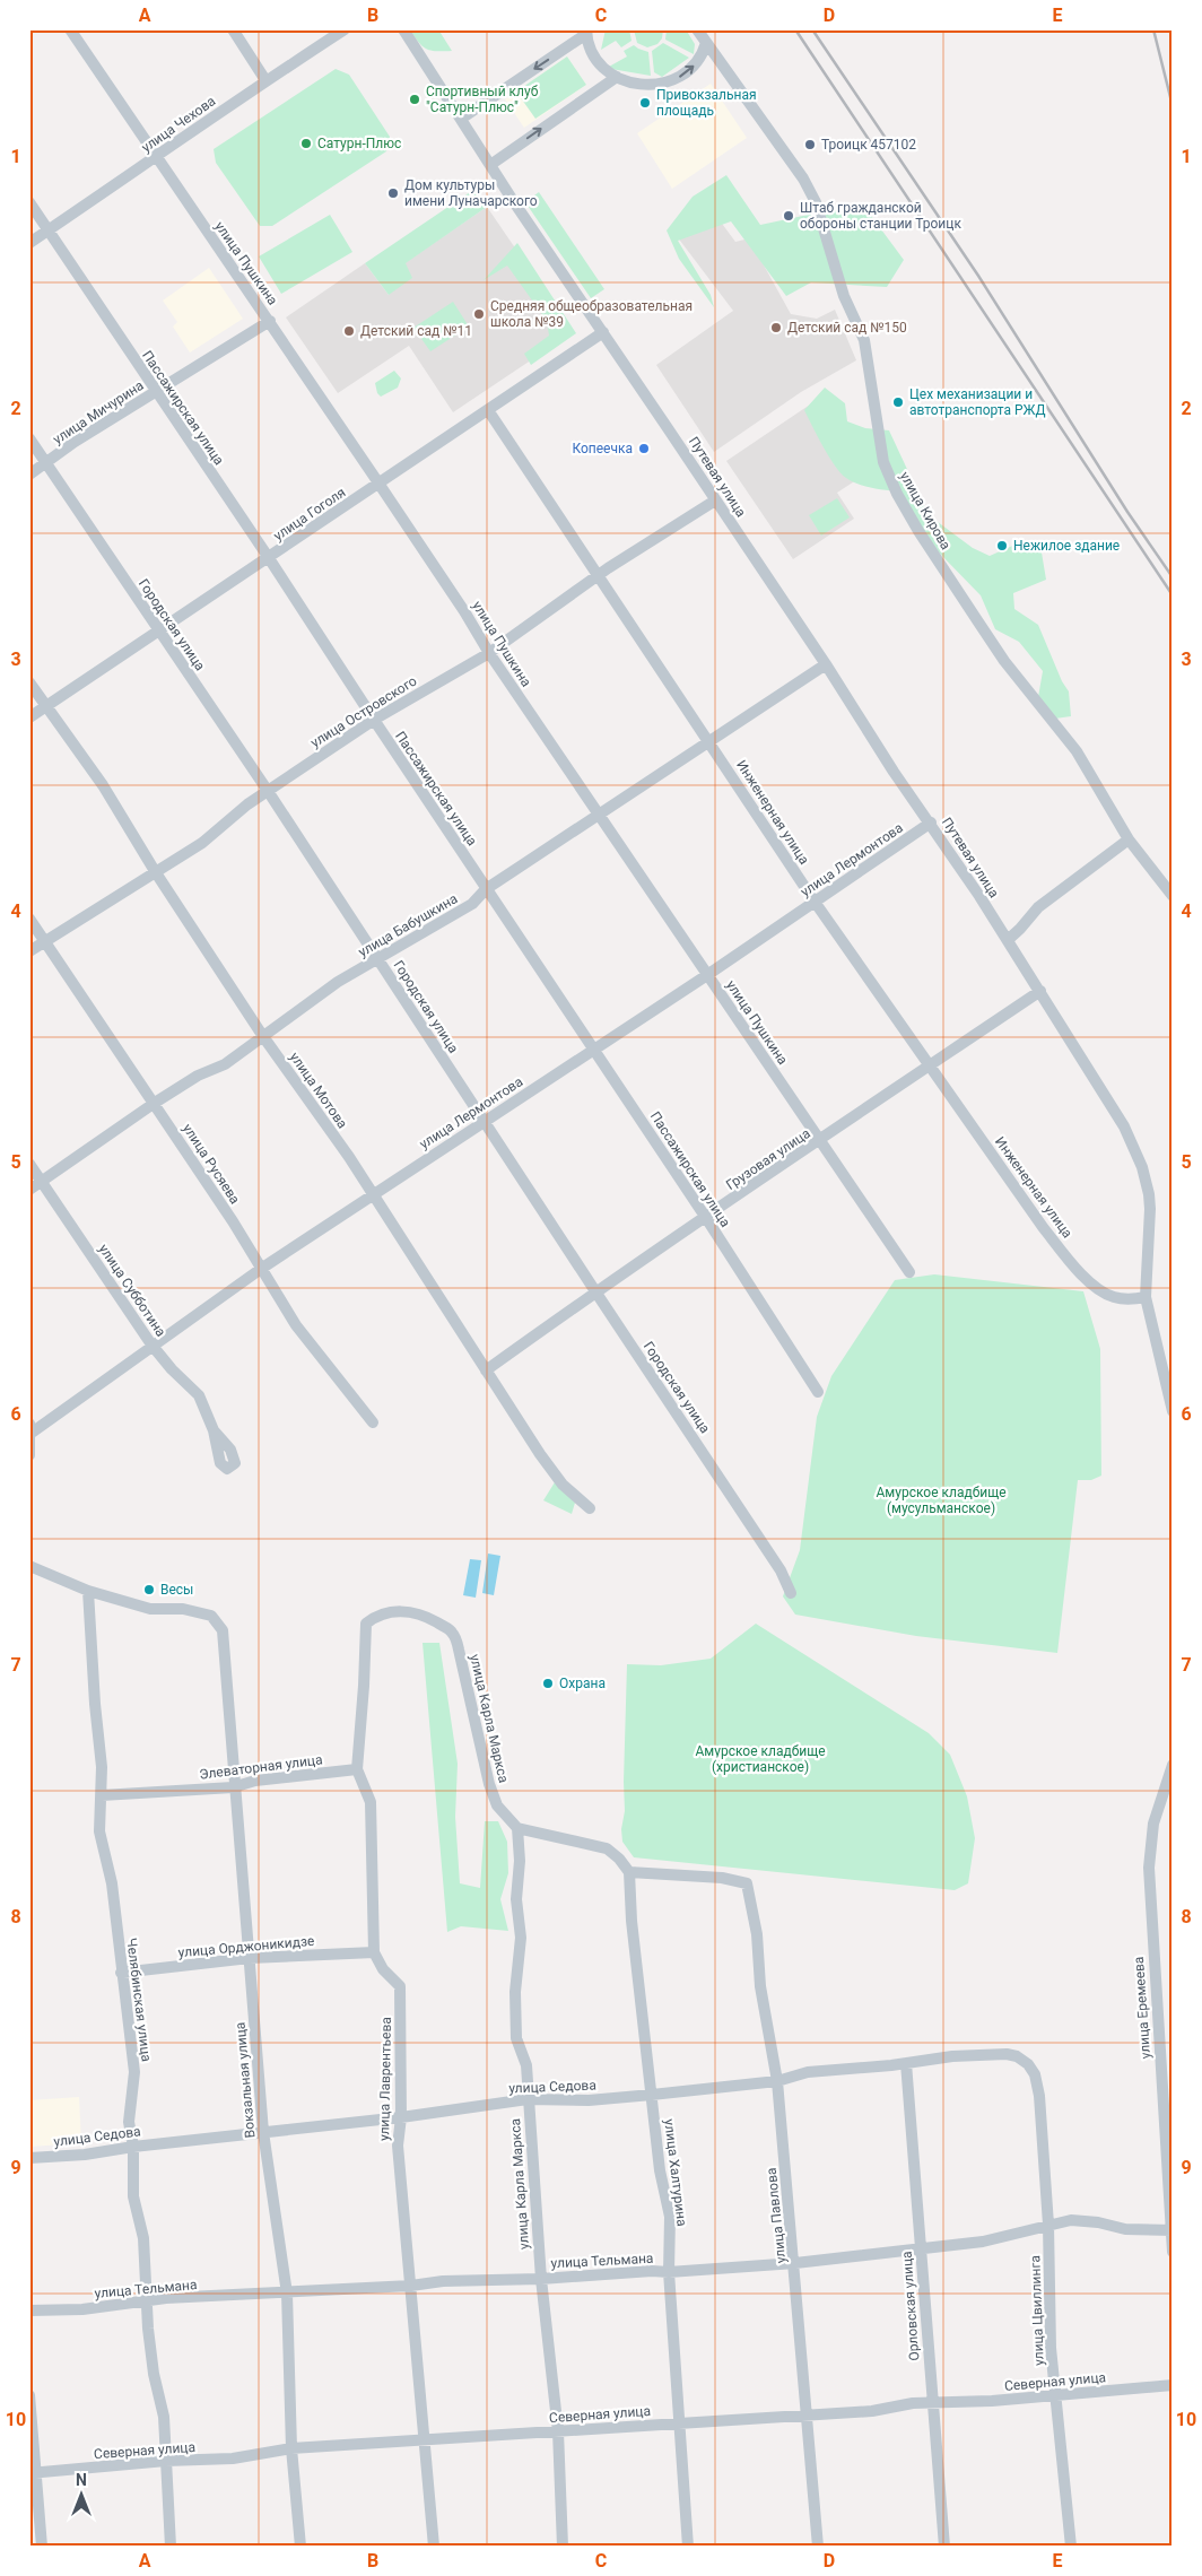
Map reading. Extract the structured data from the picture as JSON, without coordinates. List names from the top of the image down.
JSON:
{
  "streets": {
    "street": [
      "улица Чехова",
      "улица Пушкина",
      "Пассажирская улица",
      "улица Мичурина",
      "Путевая улица",
      "улица Кирова",
      "улица Гоголя",
      "Городская улица",
      "улица Островского",
      "Инженерная улица",
      "улица Лермонтова",
      "улица Бабушкина",
      "улица Мотова",
      "Грузовая улица",
      "улица Русяева",
      "улица Субботина",
      "улица Карла Маркса",
      "Элеваторная улица",
      "улица Орджоникидзе",
      "Челябинская улица",
      "улица Еремеева",
      "улица Лаврентьева",
      "Вокзальная улица",
      "улица Седова",
      "улица Халтурина",
      "улица Павлова",
      "улица Тельмана",
      "Орловская улица",
      "улица Цвиллинга",
      "Северная улица"
    ]
  },
  "crossings": [
    ["улица Чехова", "улица Пушкина"],
    ["улица Чехова", "Пассажирская улица"],
    ["улица Пушкина", "улица Мичурина"],
    ["улица Пушкина", "улица Гоголя"],
    ["улица Пушкина", "улица Островского"],
    ["улица Пушкина", "улица Лермонтова"],
    ["улица Пушкина", "улица Бабушкина"],
    ["улица Пушкина", "Грузовая улица"],
    ["Пассажирская улица", "улица Мичурина"],
    ["Пассажирская улица", "улица Гоголя"],
    ["Пассажирская улица", "улица Островского"],
    ["Пассажирская улица", "улица Лермонтова"],
    ["Пассажирская улица", "улица Бабушкина"],
    ["Пассажирская улица", "Грузовая улица"],
    ["улица Мичурина", "Городская улица"],
    ["Путевая улица", "улица Гоголя"],
    ["Путевая улица", "улица Островского"],
    ["Путевая улица", "Инженерная улица"],
    ["Путевая улица", "улица Лермонтова"],
    ["Путевая улица", "улица Бабушкина"],
    ["Путевая улица", "Грузовая улица"],
    ["улица Гоголя", "Городская улица"],
    ["улица Гоголя", "Инженерная улица"],
    ["улица Гоголя", "улица Мотова"],
    ["Городская улица", "улица Островского"],
    ["Городская улица", "улица Лермонтова"],
    ["Городская улица", "улица Бабушкина"],
    ["Городская улица", "Грузовая улица"],
    ["улица Островского", "Инженерная улица"],
    ["улица Островского", "улица Мотова"],
    ["улица Островского", "улица Русяева"],
    ["Инженерная улица", "улица Лермонтова"],
    ["Инженерная улица", "улица Бабушкина"],
    ["Инженерная улица", "Грузовая улица"],
    ["улица Лермонтова", "улица Мотова"],
    ["улица Лермонтова", "улица Русяева"],
    ["улица Лермонтова", "улица Субботина"],
    ["улица Бабушкина", "улица Мотова"],
    ["улица Бабушкина", "улица Русяева"],
    ["улица Бабушкина", "улица Субботина"],
    ["улица Мотова", "Грузовая улица"],
    ["улица Карла Маркса", "улица Лаврентьева"],
    ["улица Карла Маркса", "улица Седова"],
    ["улица Карла Маркса", "улица Тельмана"],
    ["улица Карла Маркса", "Северная улица"],
    ["Элеваторная улица", "Челябинская улица"],
    ["Элеваторная улица", "улица Лаврентьева"],
    ["Элеваторная улица", "Вокзальная улица"],
    ["улица Орджоникидзе", "Челябинская улица"],
    ["улица Орджоникидзе", "улица Лаврентьева"],
    ["улица Орджоникидзе", "Вокзальная улица"],
    ["Челябинская улица", "Вокзальная улица"],
    ["Челябинская улица", "улица Седова"],
    ["Челябинская улица", "улица Тельмана"],
    ["Челябинская улица", "Северная улица"],
    ["улица Еремеева", "улица Тельмана"],
    ["улица Лаврентьева", "улица Седова"],
    ["улица Лаврентьева", "улица Тельмана"],
    ["улица Лаврентьева", "Северная улица"],
    ["Вокзальная улица", "улица Седова"],
    ["Вокзальная улица", "улица Тельмана"],
    ["Вокзальная улица", "Северная улица"],
    ["улица Седова", "улица Халтурина"],
    ["улица Седова", "улица Павлова"],
    ["улица Седова", "Орловская улица"],
    ["улица Седова", "улица Цвиллинга"],
    ["улица Халтурина", "улица Павлова"],
    ["улица Халтурина", "улица Тельмана"],
    ["улица Халтурина", "Северная улица"],
    ["улица Павлова", "улица Тельмана"],
    ["улица Павлова", "Северная улица"],
    ["улица Тельмана", "Орловская улица"],
    ["улица Тельмана", "улица Цвиллинга"],
    ["Орловская улица", "Северная улица"],
    ["улица Цвиллинга", "Северная улица"]
  ],
  "parks": ["Амурское кладбище (мусульманское)", "Амурское кладбище (христианское)"],
  "places": [
    "Спортивный клуб \"Сатурн-Плюс\"",
    "Привокзальная площадь",
    "Сатурн-Плюс",
    "Троицк 457102",
    "Дом культуры имени Луначарского",
    "Штаб гражданской обороны станции Троицк",
    "Средняя общеобразовательная школа №39",
    "Детский сад №150",
    "Детский сад №11",
    "Цех механизации и автотранспорта РЖД",
    "Копеечка",
    "Нежилое здание",
    "Весы",
    "Охрана"
  ],
  "north": "top",
  "grid": {
    "columns": [
      "A",
      "B",
      "C",
      "D",
      "E"
    ],
    "rows": [
      "1",
      "2",
      "3",
      "4",
      "5",
      "6",
      "7",
      "8",
      "9",
      "10"
    ]
  }
}
